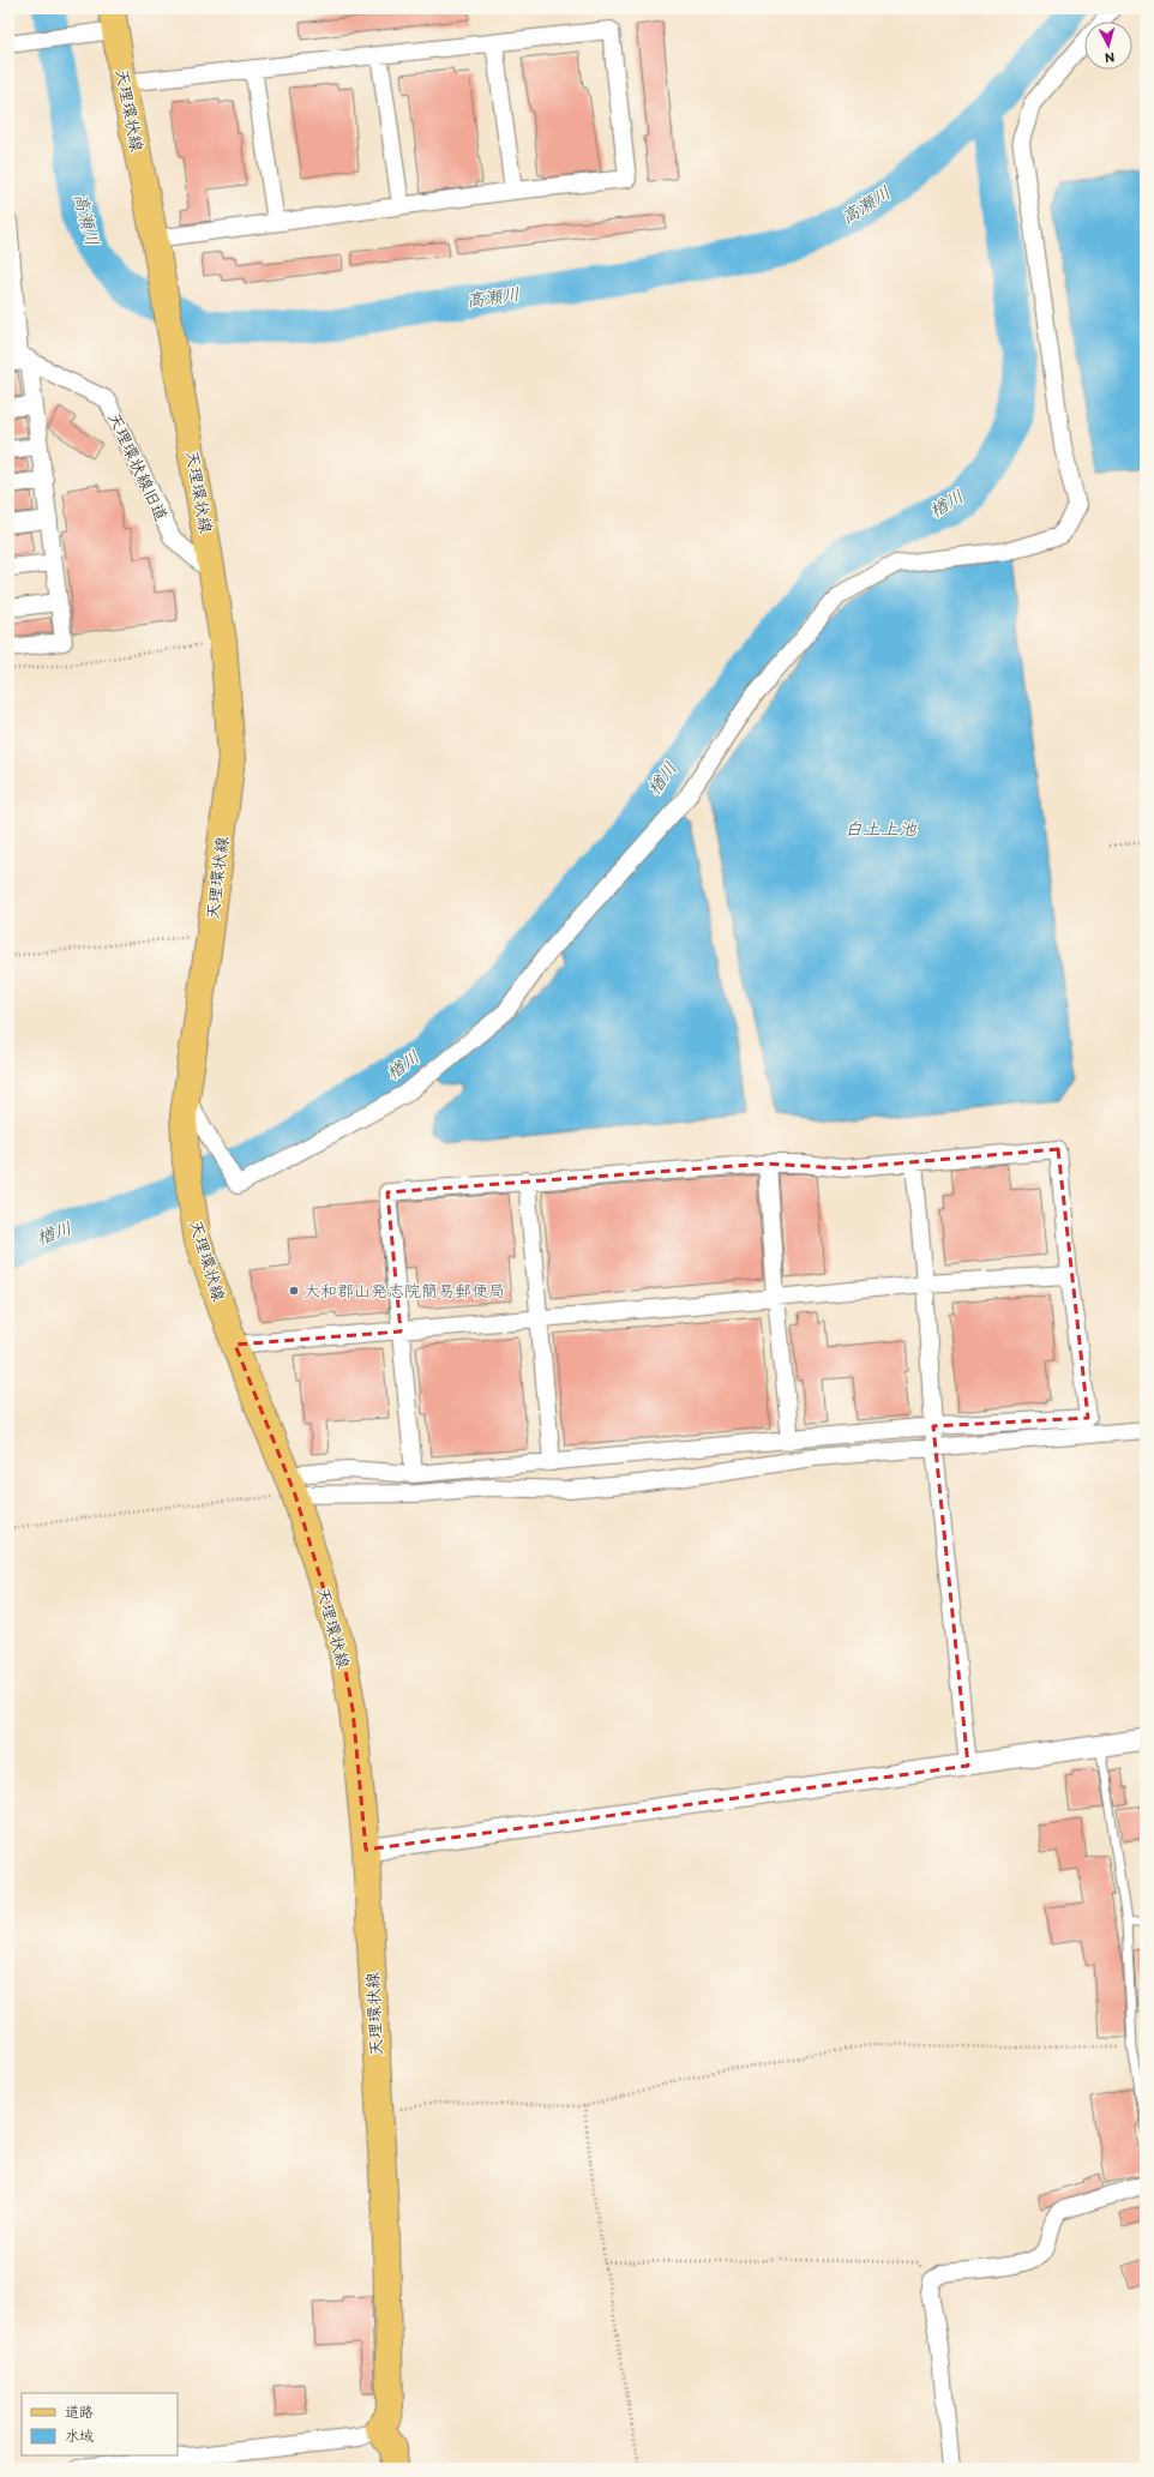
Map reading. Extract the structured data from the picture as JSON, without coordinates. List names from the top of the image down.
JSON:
{
  "streets": {
    "main road": ["天理環状線"],
    "street": ["天理環状線旧道"]
  },
  "crossings": [
    ["天理環状線", "天理環状線旧道"]
  ],
  "water": ["高瀬川", "楢川", "白土上池"],
  "places": ["大和郡山発志院簡易郵便局"],
  "legend": ["道路", "水域"],
  "north": "bottom"
}
